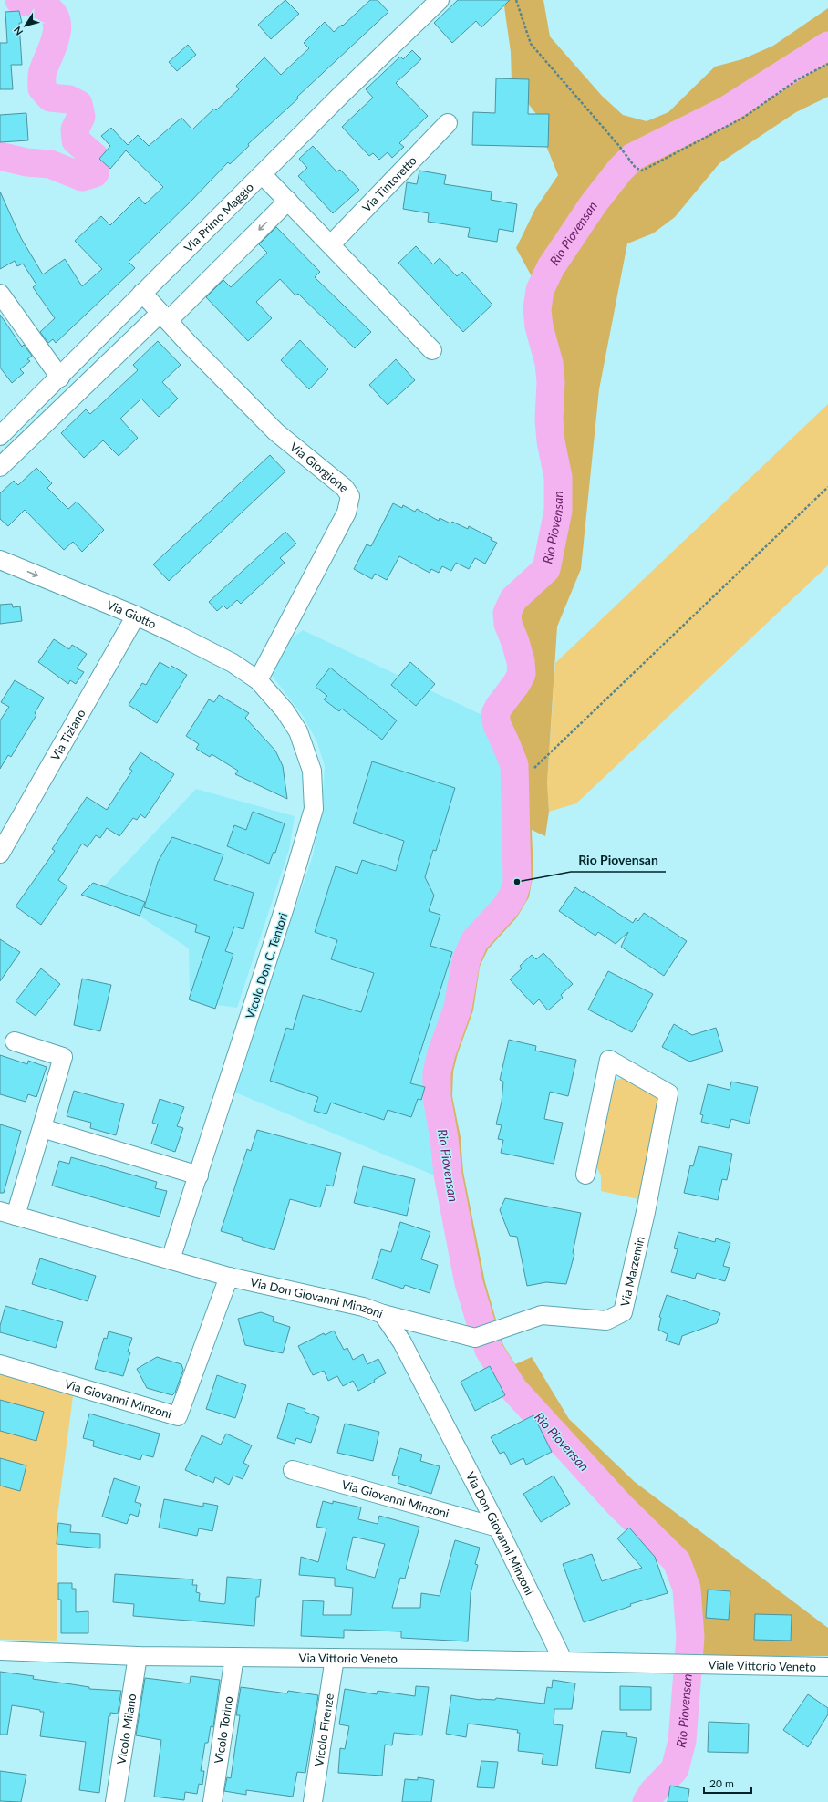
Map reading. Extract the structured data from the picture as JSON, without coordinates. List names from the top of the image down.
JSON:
{
  "streets": {
    "street": [
      "Via Tintoretto",
      "Via Primo Maggio",
      "Via Giorgione",
      "Via Giotto",
      "Via Tiziano",
      "Vicolo Don C. Tentori",
      "Via Marzemin",
      "Via Don Giovanni Minzoni",
      "Via Giovanni Minzoni",
      "Via Vittorio Veneto",
      "Viale Vittorio Veneto",
      "Vicolo Milano",
      "Vicolo Torino",
      "Vicolo Firenze"
    ]
  },
  "crossings": [
    ["Via Primo Maggio", "Via Giorgione"],
    ["Via Giorgione", "Via Giotto"],
    ["Via Giorgione", "Vicolo Don C. Tentori"],
    ["Via Giotto", "Via Tiziano"],
    ["Via Giotto", "Vicolo Don C. Tentori"],
    ["Vicolo Don C. Tentori", "Via Don Giovanni Minzoni"],
    ["Via Marzemin", "Via Don Giovanni Minzoni"],
    ["Via Don Giovanni Minzoni", "Via Giovanni Minzoni"],
    ["Via Don Giovanni Minzoni", "Via Vittorio Veneto"],
    ["Via Vittorio Veneto", "Viale Vittorio Veneto"],
    ["Via Vittorio Veneto", "Vicolo Milano"],
    ["Via Vittorio Veneto", "Vicolo Torino"],
    ["Via Vittorio Veneto", "Vicolo Firenze"]
  ],
  "one_way": ["Via Giotto"],
  "water": ["Rio Piovensan"],
  "places": ["Rio Piovensan"],
  "scale_bar": "20 m",
  "north": "bottom left"
}
